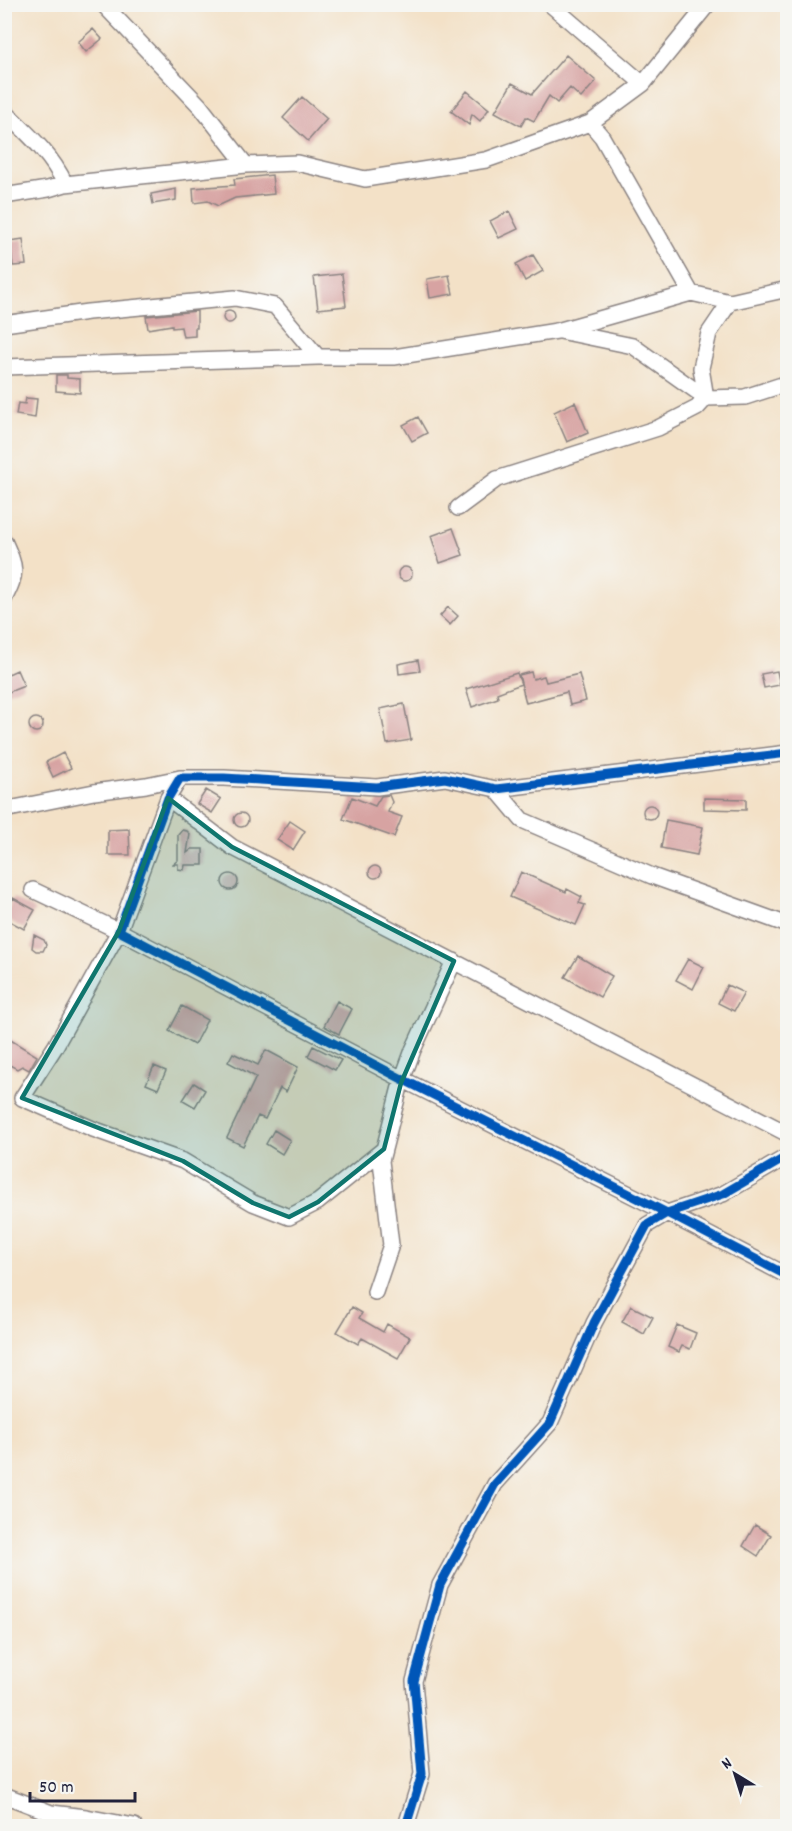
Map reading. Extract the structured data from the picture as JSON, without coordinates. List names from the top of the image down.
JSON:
{
  "scale_bar": "50 m",
  "north": "top left"
}
